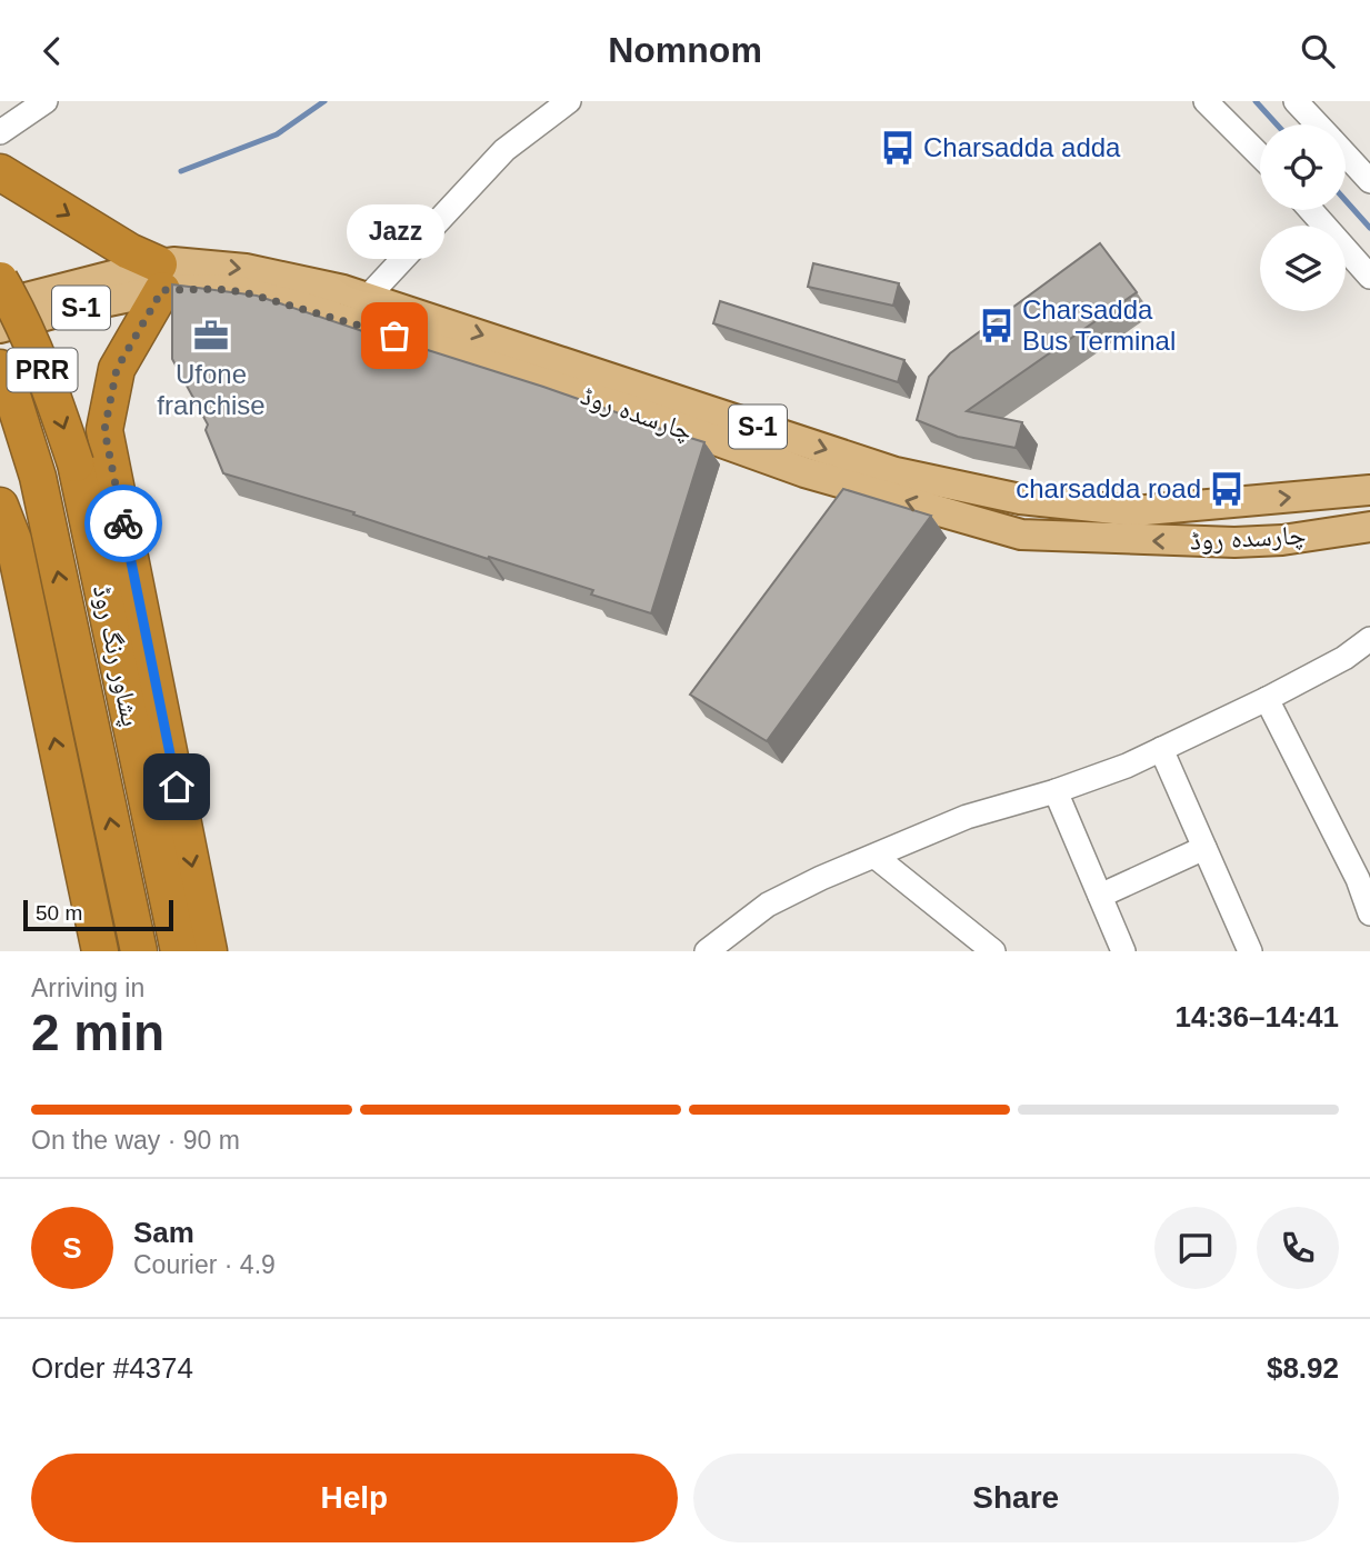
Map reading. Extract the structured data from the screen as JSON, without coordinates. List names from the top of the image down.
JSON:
{
  "streets": {
    "highway": ["PRR", "پشاور رنگ روڈ"],
    "main road": ["S-1", "چارسدہ روڈ"]
  },
  "places": {
    "bus stop": ["Charsadda adda", "Charsadda Bus Terminal", "charsadda road"],
    "office": ["Ufone franchise"],
    "other": ["Jazz"]
  },
  "scale_bar": "50 m",
  "page": {
    "header": "Nomnom",
    "bubble": "Jazz",
    "scale": "50 m",
    "heading": ["2 min", "Arriving in", "14:36–14:41"],
    "panel": [
      "Sam",
      "Courier · 4.9",
      "Order #4374",
      "$8.92"
    ],
    "bar": "On the way · 90 m",
    "round": "S",
    "buttons": ["Help", "Share"]
  }
}
